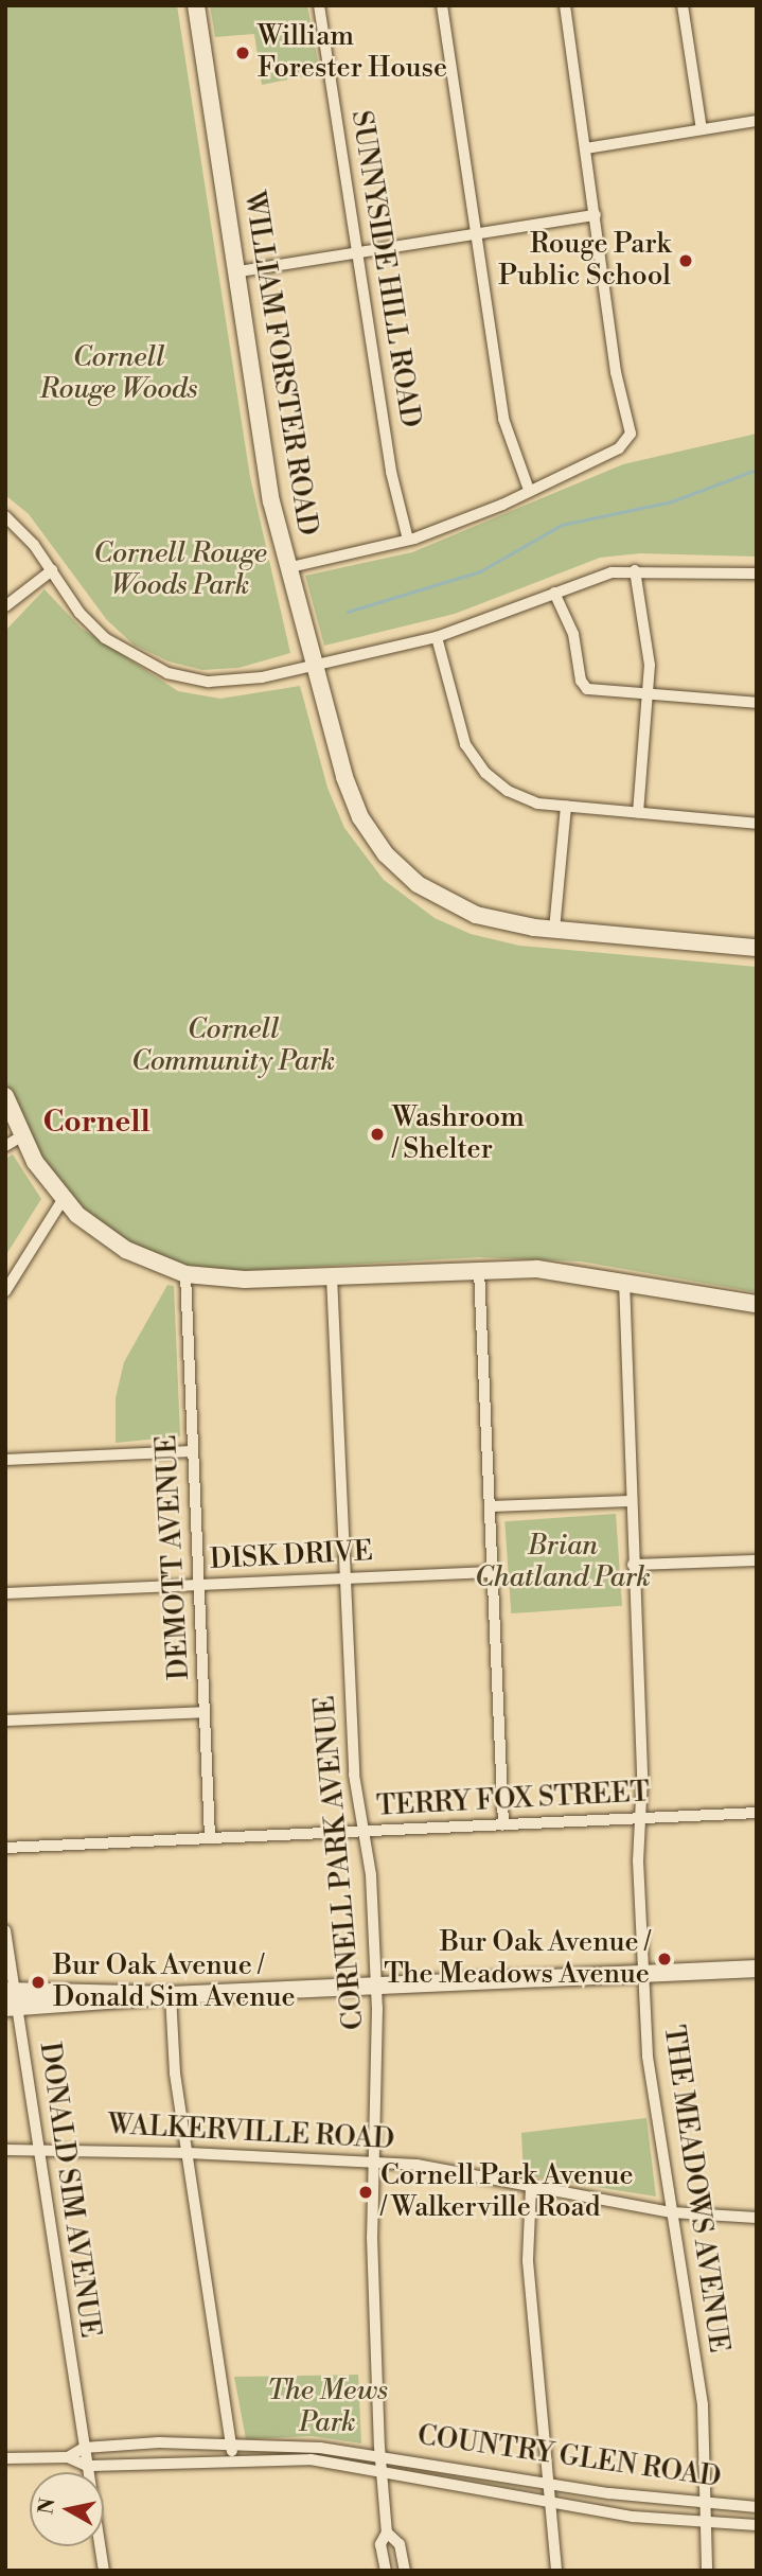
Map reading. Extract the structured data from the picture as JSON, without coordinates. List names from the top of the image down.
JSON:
{
  "streets": {
    "street": [
      "SUNNYSIDE HILL ROAD",
      "WILLIAM FORSTER ROAD",
      "DISK DRIVE",
      "DEMOTT AVENUE",
      "TERRY FOX STREET",
      "CORNELL PARK AVENUE",
      "WALKERVILLE ROAD",
      "THE MEADOWS AVENUE",
      "DONALD SIM AVENUE",
      "COUNTRY GLEN ROAD"
    ]
  },
  "crossings": [
    ["DISK DRIVE", "DEMOTT AVENUE"],
    ["DISK DRIVE", "CORNELL PARK AVENUE"],
    ["DEMOTT AVENUE", "TERRY FOX STREET"],
    ["TERRY FOX STREET", "CORNELL PARK AVENUE"],
    ["TERRY FOX STREET", "THE MEADOWS AVENUE"],
    ["CORNELL PARK AVENUE", "WALKERVILLE ROAD"],
    ["CORNELL PARK AVENUE", "COUNTRY GLEN ROAD"],
    ["WALKERVILLE ROAD", "THE MEADOWS AVENUE"],
    ["WALKERVILLE ROAD", "DONALD SIM AVENUE"],
    ["THE MEADOWS AVENUE", "COUNTRY GLEN ROAD"],
    ["DONALD SIM AVENUE", "COUNTRY GLEN ROAD"]
  ],
  "districts": ["Cornell"],
  "parks": [
    "Cornell Rouge Woods",
    "Cornell Rouge Woods Park",
    "Cornell Community Park",
    "Brian Chatland Park",
    "The Mews Park"
  ],
  "places": [
    "William Forester House",
    "Rouge Park Public School",
    "Washroom / Shelter",
    "Bur Oak Avenue / The Meadows Avenue",
    "Bur Oak Avenue / Donald Sim Avenue",
    "Cornell Park Avenue / Walkerville Road"
  ],
  "north": "left"
}
